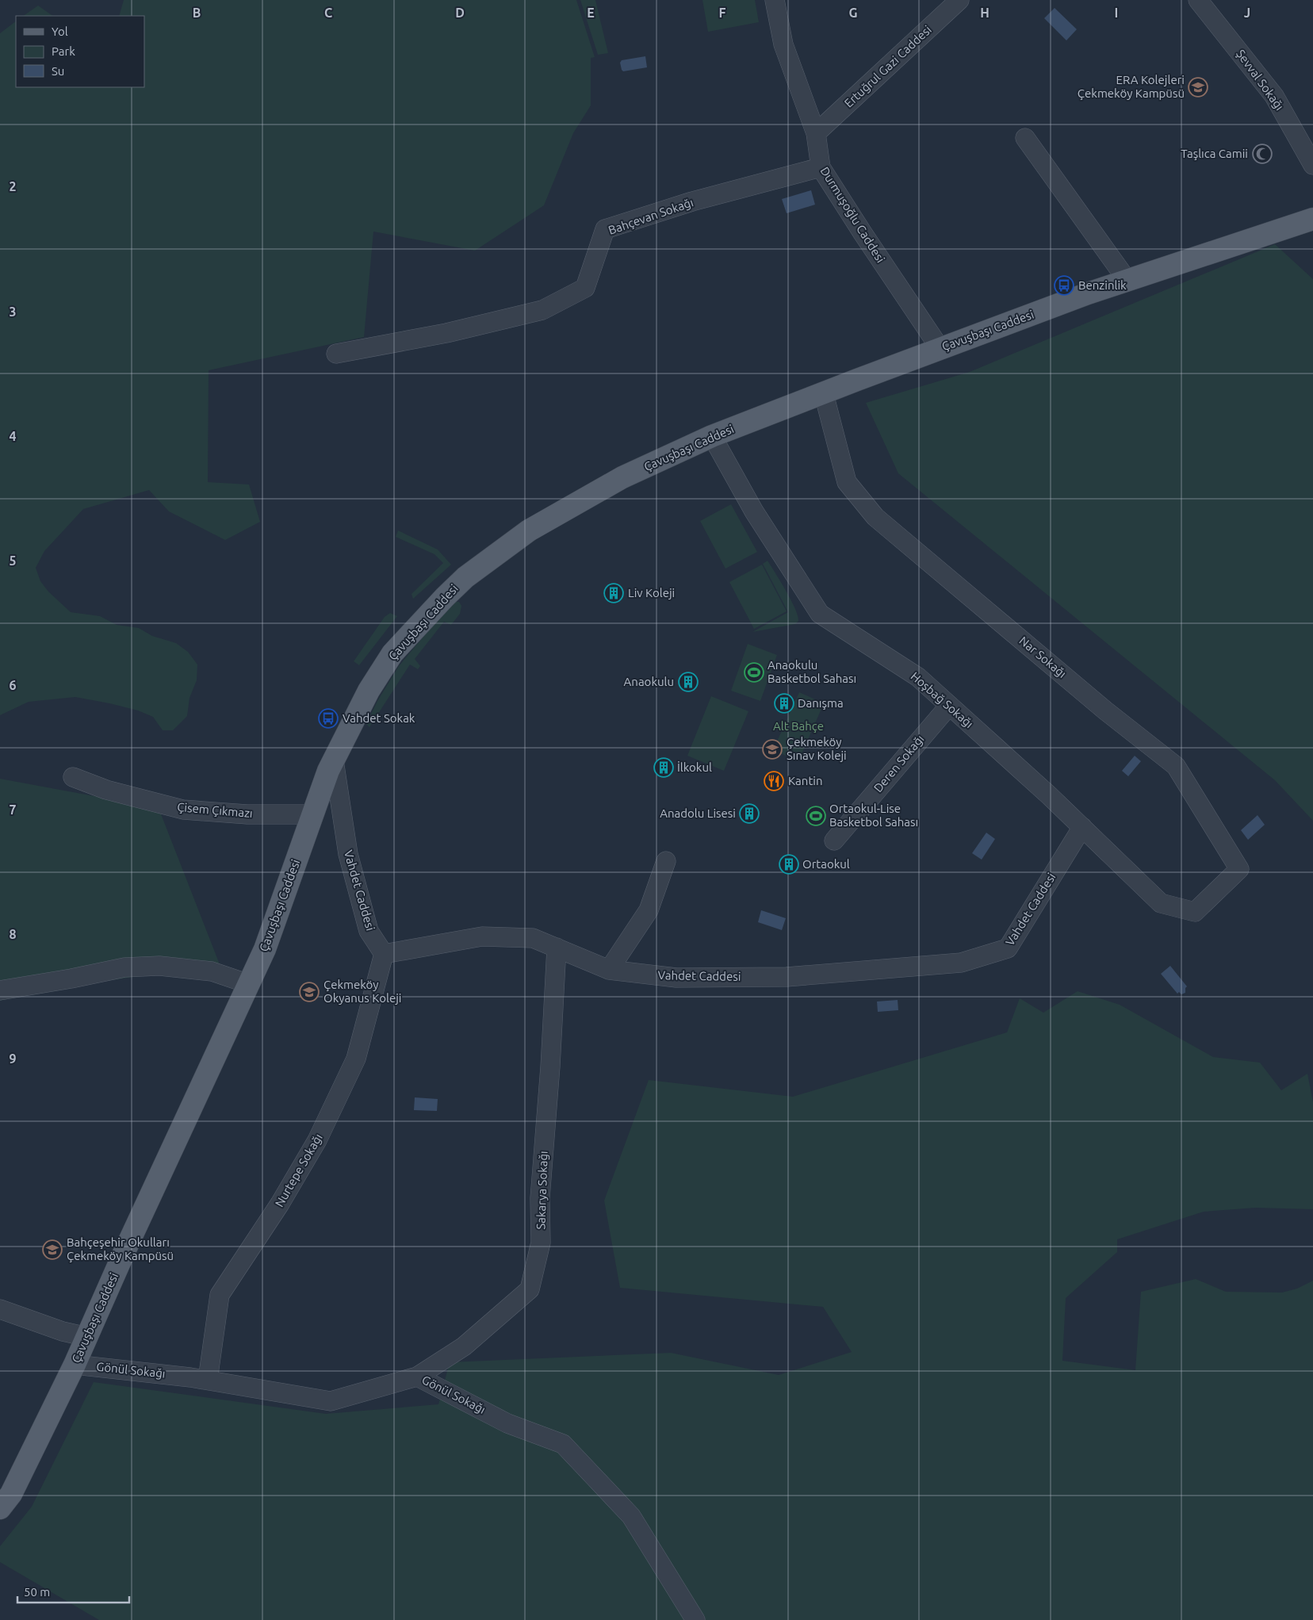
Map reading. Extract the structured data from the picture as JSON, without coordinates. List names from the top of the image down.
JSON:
{
  "streets": {
    "main road": ["Çavuşbaşı Caddesi"],
    "street": [
      "Ertuğrul Gazi Caddesi",
      "Şevval Sokağı",
      "Durmuşoğlu Caddesi",
      "Bahçevan Sokağı",
      "Nar Sokağı",
      "Hoşbağ Sokağı",
      "Deren Sokağı",
      "Çisem Çıkmazı",
      "Vahdet Caddesi",
      "Nurtepe Sokağı",
      "Sakarya Sokağı",
      "Gönül Sokağı"
    ]
  },
  "crossings": [
    ["Ertuğrul Gazi Caddesi", "Durmuşoğlu Caddesi"],
    ["Durmuşoğlu Caddesi", "Bahçevan Sokağı"],
    ["Durmuşoğlu Caddesi", "Çavuşbaşı Caddesi"],
    ["Çavuşbaşı Caddesi", "Nar Sokağı"],
    ["Çavuşbaşı Caddesi", "Hoşbağ Sokağı"],
    ["Çavuşbaşı Caddesi", "Çisem Çıkmazı"],
    ["Çavuşbaşı Caddesi", "Vahdet Caddesi"],
    ["Çavuşbaşı Caddesi", "Gönül Sokağı"],
    ["Nar Sokağı", "Hoşbağ Sokağı"],
    ["Hoşbağ Sokağı", "Deren Sokağı"],
    ["Hoşbağ Sokağı", "Vahdet Caddesi"],
    ["Vahdet Caddesi", "Nurtepe Sokağı"],
    ["Vahdet Caddesi", "Sakarya Sokağı"],
    ["Nurtepe Sokağı", "Gönül Sokağı"],
    ["Sakarya Sokağı", "Gönül Sokağı"]
  ],
  "parks": ["Alt Bahçe"],
  "places": {
    "school or university": [
      "ERA Kolejleri Çekmeköy Kampüsü",
      "Çekmeköy Sınav Koleji",
      "Çekmeköy Okyanus Koleji",
      "Bahçeşehir Okulları Çekmeköy Kampüsü"
    ],
    "mosque": ["Taşlıca Camii"],
    "bus stop": ["Benzinlik", "Vahdet Sokak"],
    "building": [
      "Liv Koleji",
      "Anaokulu",
      "Danışma",
      "İlkokul",
      "Anadolu Lisesi",
      "Ortaokul"
    ],
    "sports": ["Anaokulu Basketbol Sahası", "Ortaokul-Lise Basketbol Sahası"],
    "restaurant": ["Kantin"]
  },
  "legend": ["Yol", "Park", "Su"],
  "scale_bar": "50 m",
  "grid": {
    "columns": [
      "B",
      "C",
      "D",
      "E",
      "F",
      "G",
      "H",
      "I",
      "J"
    ],
    "rows": [
      "2",
      "3",
      "4",
      "5",
      "6",
      "7",
      "8",
      "9"
    ]
  }
}
